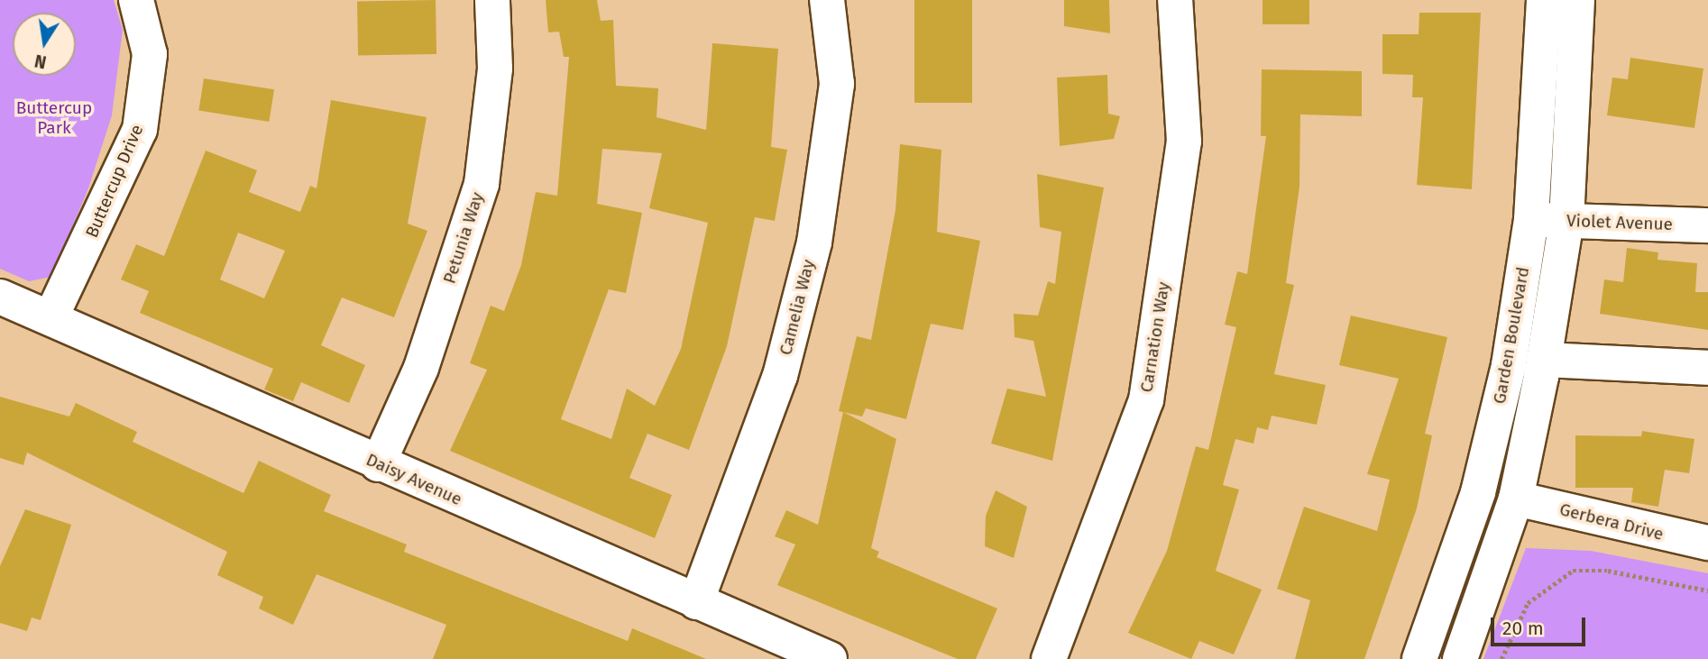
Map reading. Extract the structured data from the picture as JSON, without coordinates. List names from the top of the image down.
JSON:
{
  "streets": {
    "street": [
      "Buttercup Drive",
      "Violet Avenue",
      "Petunia Way",
      "Camelia Way",
      "Garden Boulevard",
      "Carnation Way",
      "Daisy Avenue",
      "Gerbera Drive"
    ]
  },
  "crossings": [
    ["Buttercup Drive", "Daisy Avenue"],
    ["Violet Avenue", "Garden Boulevard"],
    ["Petunia Way", "Daisy Avenue"],
    ["Camelia Way", "Daisy Avenue"],
    ["Garden Boulevard", "Gerbera Drive"]
  ],
  "parks": ["Buttercup Park"],
  "scale_bar": "20 m",
  "north": "bottom"
}
